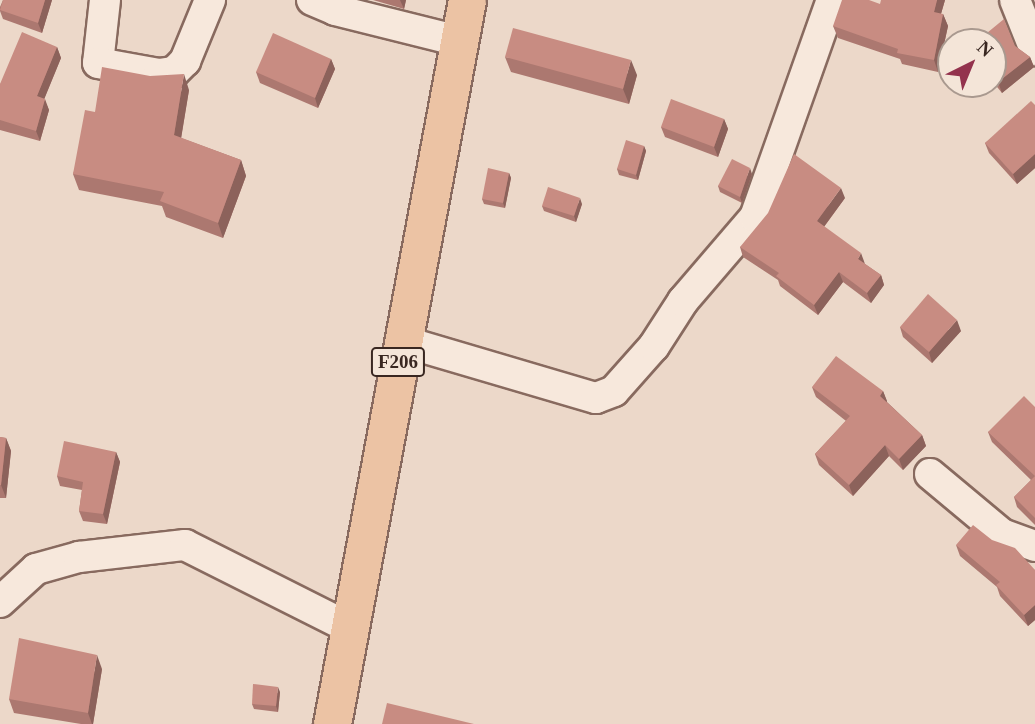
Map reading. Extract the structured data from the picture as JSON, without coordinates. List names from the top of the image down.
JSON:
{
  "streets": {
    "main road": ["F206"]
  },
  "north": "top right"
}
